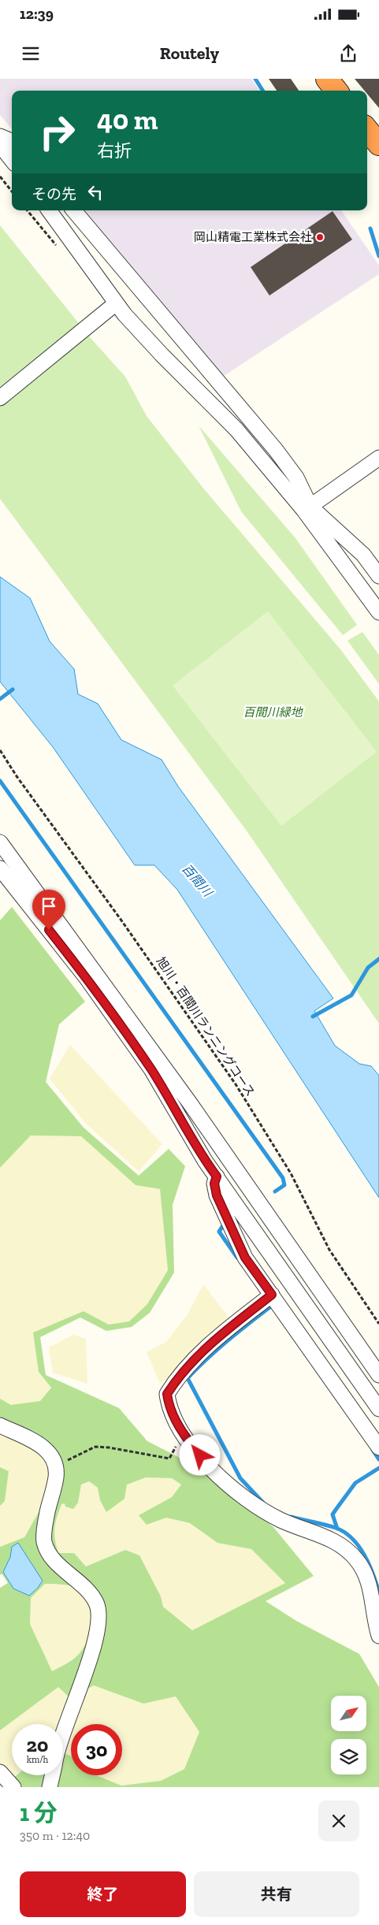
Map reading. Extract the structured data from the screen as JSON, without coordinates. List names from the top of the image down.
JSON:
{
  "streets": {
    "path": ["旭川・百間川ランニングコース"]
  },
  "water": ["百間川"],
  "parks": ["百間川緑地"],
  "places": ["岡山精電工業株式会社"],
  "north": "top right",
  "page": {
    "status": "12:39",
    "header": "Routely",
    "turn": ["40 m", "右折"],
    "then": "その先",
    "speed": "20 km/h",
    "limit": "30",
    "heading": ["1 分", "350 m · 12:40"],
    "buttons": ["終了", "共有"]
  }
}
